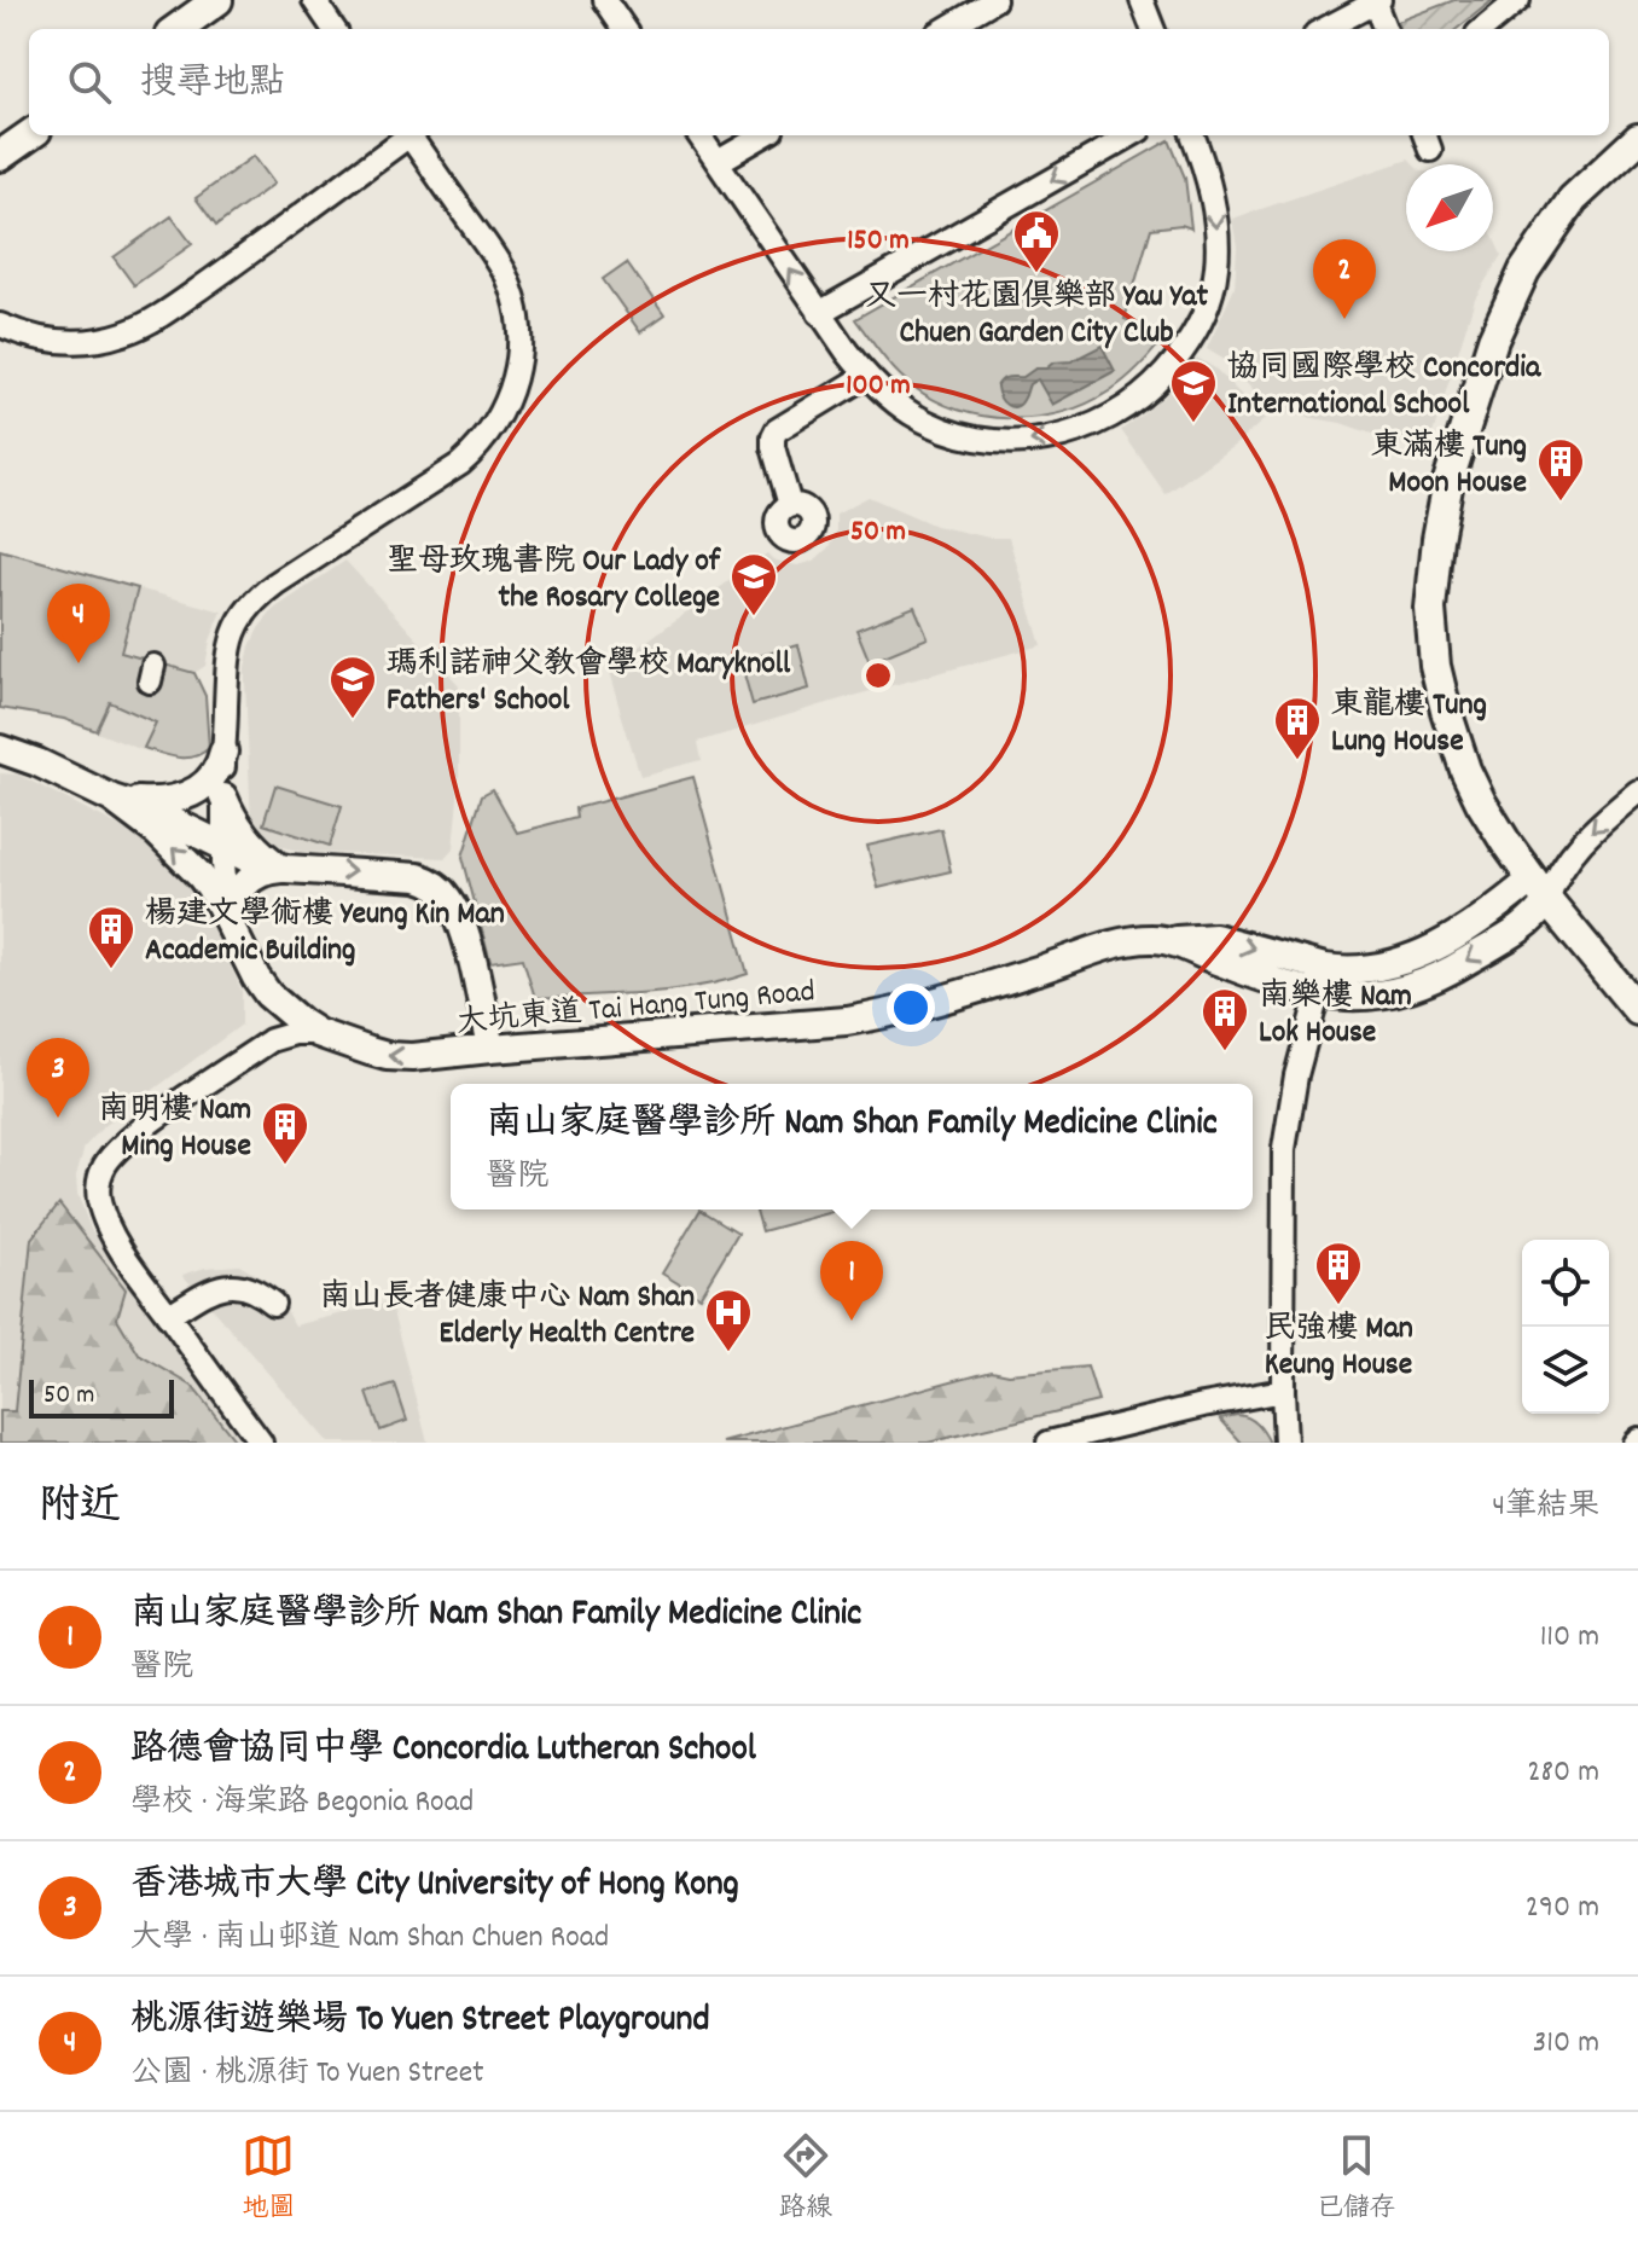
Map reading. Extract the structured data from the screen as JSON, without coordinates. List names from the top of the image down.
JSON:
{
  "streets": {
    "street": ["大坑東道 Tai Hang Tung Road"]
  },
  "places": {
    "public building": ["又一村花園俱樂部 Yau Yat Chuen Garden City Club"],
    "school or university": ["協同國際學校 Concordia International School", "聖母玫瑰書院 Our Lady of the Rosary College", "瑪利諾神父教會學校 Maryknoll Fathers' School"],
    "building": [
      "東滿樓 Tung Moon House",
      "東龍樓 Tung Lung House",
      "楊建文學術樓 Yeung Kin Man Academic Building",
      "南樂樓 Nam Lok House",
      "南明樓 Nam Ming House",
      "民強樓 Man Keung House"
    ],
    "hospital": ["南山長者健康中心 Nam Shan Elderly Health Centre"]
  },
  "scale_bar": "50 m",
  "north": "bottom left",
  "page": {
    "search": "搜尋地點",
    "pins": [
      "2",
      "4",
      "3",
      "1"
    ],
    "popup": ["南山家庭醫學診所 Nam Shan Family Medicine Clinic", "醫院"],
    "scale": "50 m",
    "heading": ["附近", "4筆結果"],
    "list": [
      {
        "mark": "1",
        "name": "南山家庭醫學診所 Nam Shan Family Medicine Clinic",
        "note": "醫院",
        "value": "110 m"
      },
      {
        "mark": "2",
        "name": "路德會協同中學 Concordia Lutheran School",
        "note": "學校 · 海棠路 Begonia Road",
        "value": "280 m"
      },
      {
        "mark": "3",
        "name": "香港城市大學 City University of Hong Kong",
        "note": "大學 · 南山邨道 Nam Shan Chuen Road",
        "value": "290 m"
      },
      {
        "mark": "4",
        "name": "桃源街遊樂場 To Yuen Street Playground",
        "note": "公園 · 桃源街 To Yuen Street",
        "value": "310 m"
      }
    ],
    "nav": ["地圖", "路線", "已儲存"]
  },
  "rings": ["150 m", "100 m", "50 m"]
}
